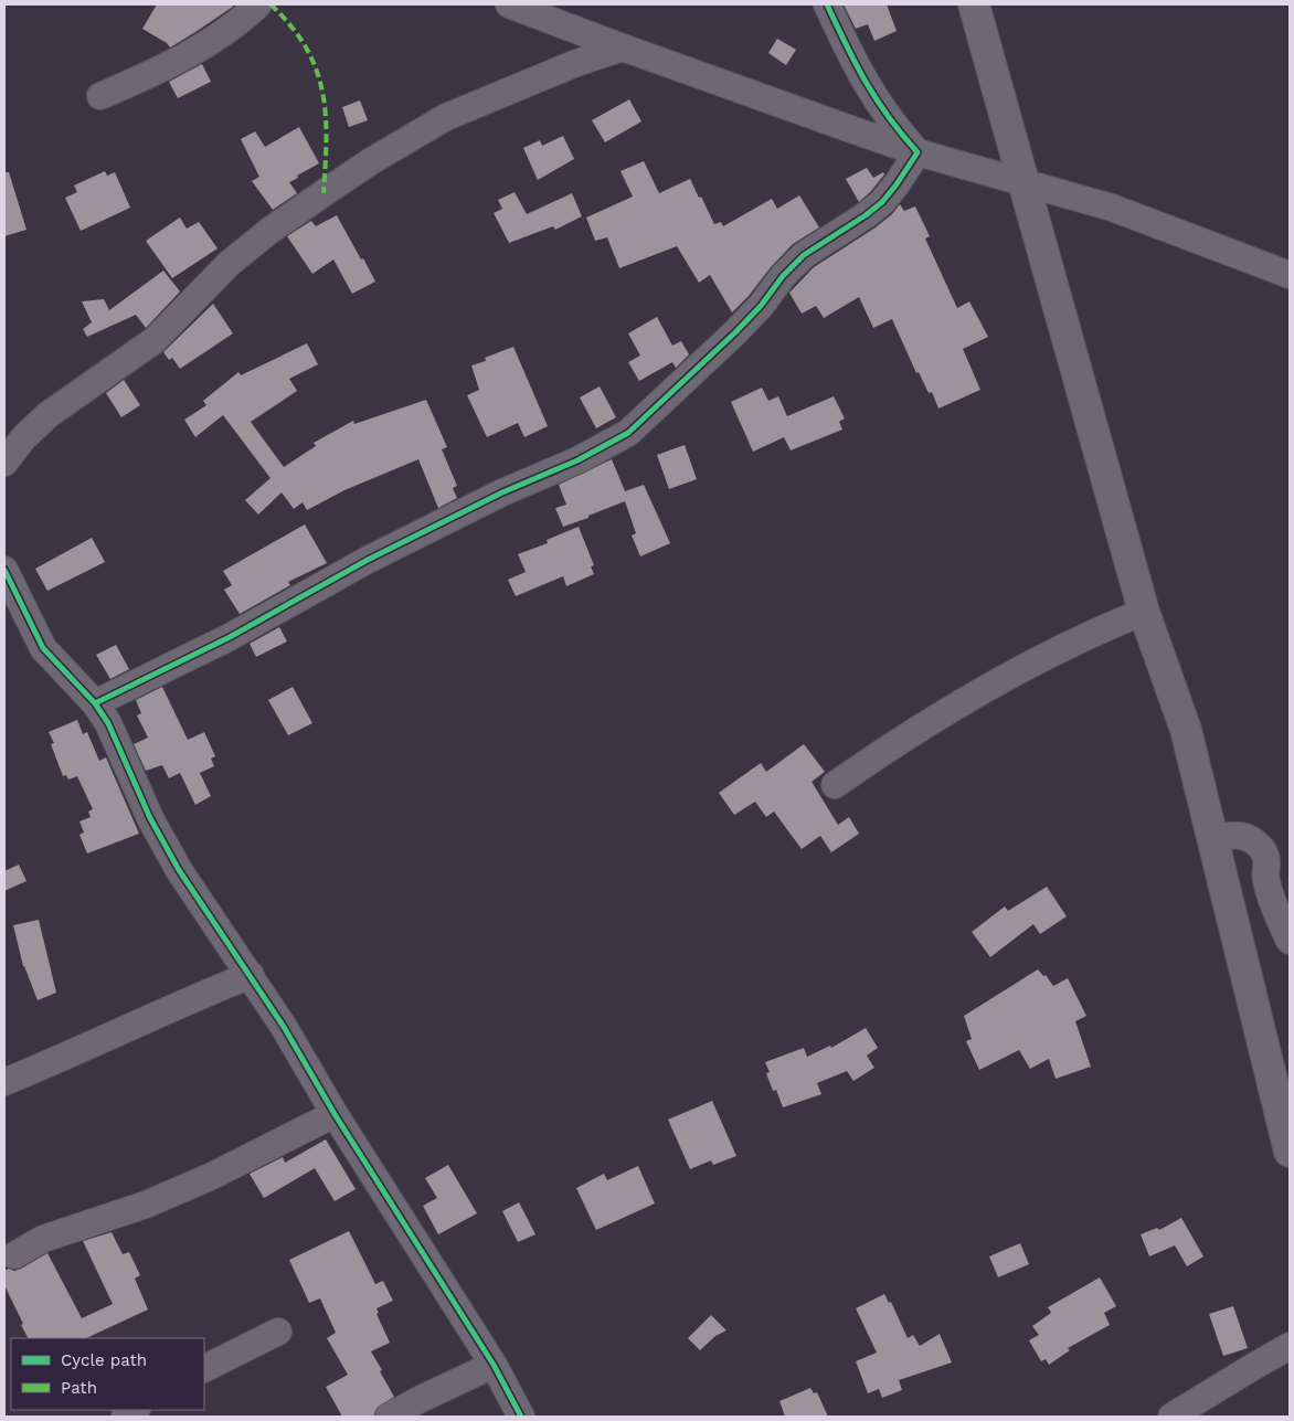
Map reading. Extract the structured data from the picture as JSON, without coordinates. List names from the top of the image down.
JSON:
{
  "legend": ["Cycle path", "Path"]
}
